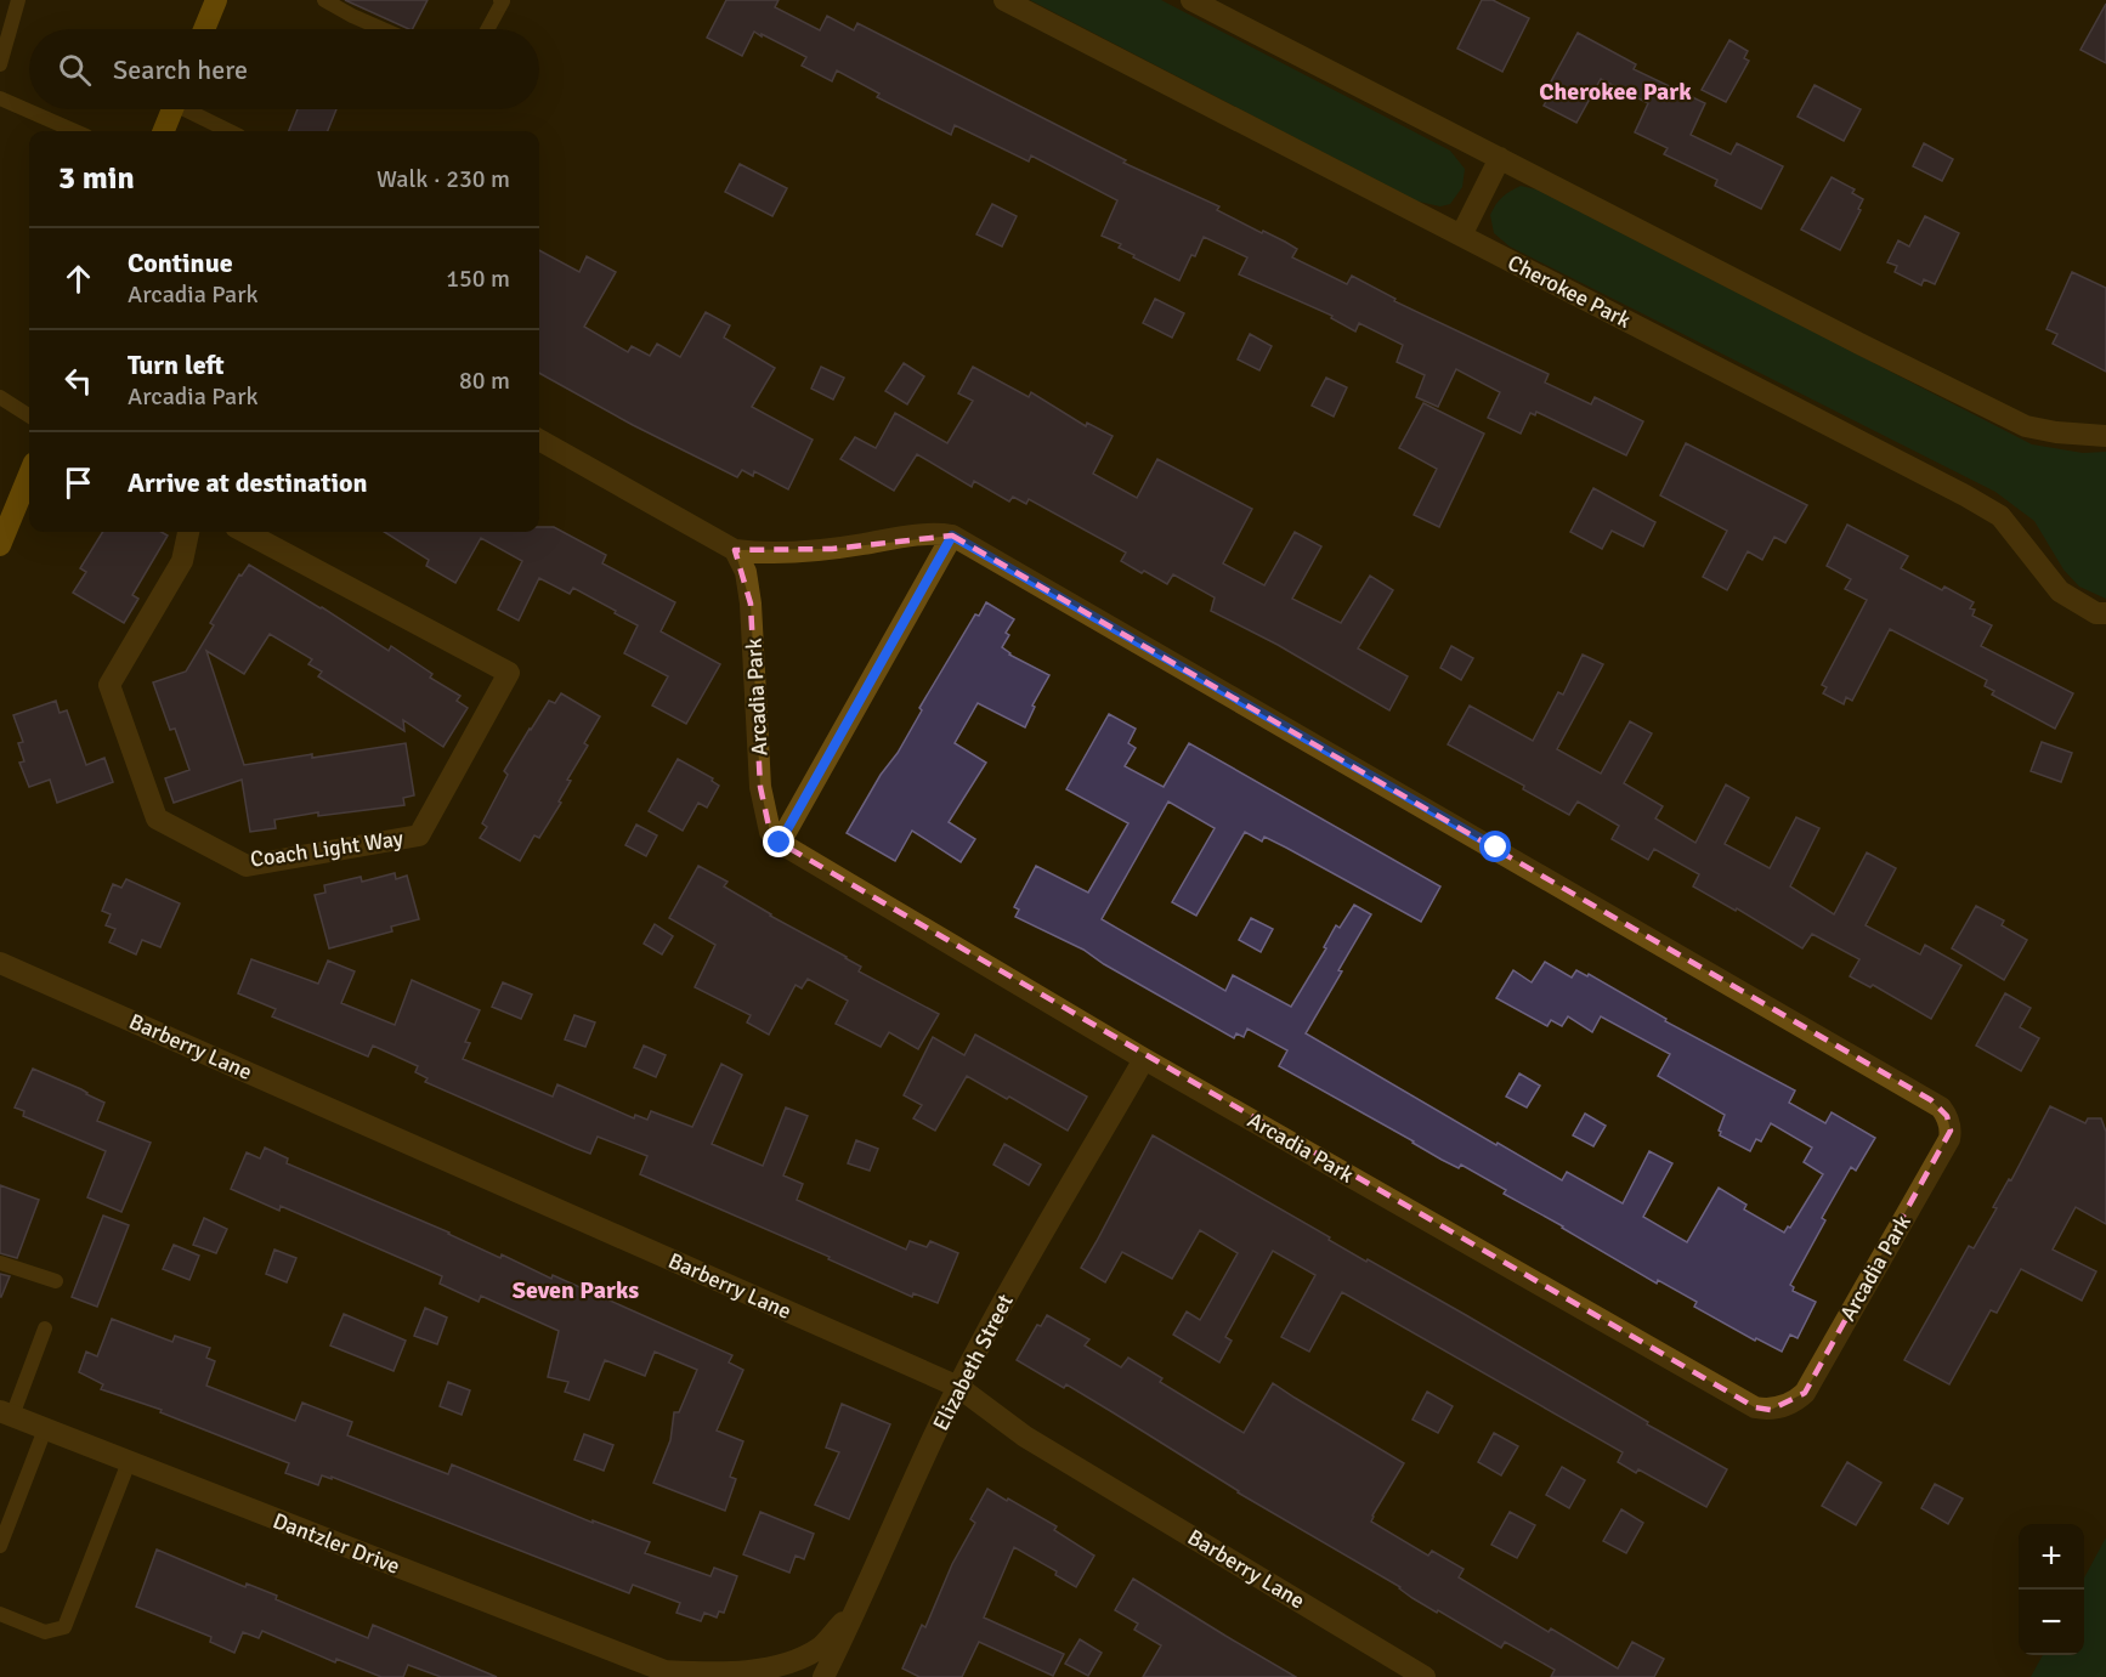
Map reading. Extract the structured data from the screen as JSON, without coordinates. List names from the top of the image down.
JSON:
{
  "streets": {
    "street": [
      "Cherokee Park",
      "Arcadia Park",
      "Coach Light Way",
      "Barberry Lane",
      "Elizabeth Street",
      "Dantzler Drive"
    ]
  },
  "crossings": [
    ["Arcadia Park", "Elizabeth Street"],
    ["Barberry Lane", "Elizabeth Street"],
    ["Elizabeth Street", "Dantzler Drive"]
  ],
  "districts": ["Cherokee Park", "Seven Parks"],
  "page": {
    "search": "Search here",
    "heading": ["3 min", "Walk · 230 m"],
    "list": [
      ["Continue", "Arcadia Park", "150 m"],
      ["Turn left", "Arcadia Park", "80 m"],
      "Arrive at destination"
    ],
    "map_buttons": ["+", "−"]
  }
}
